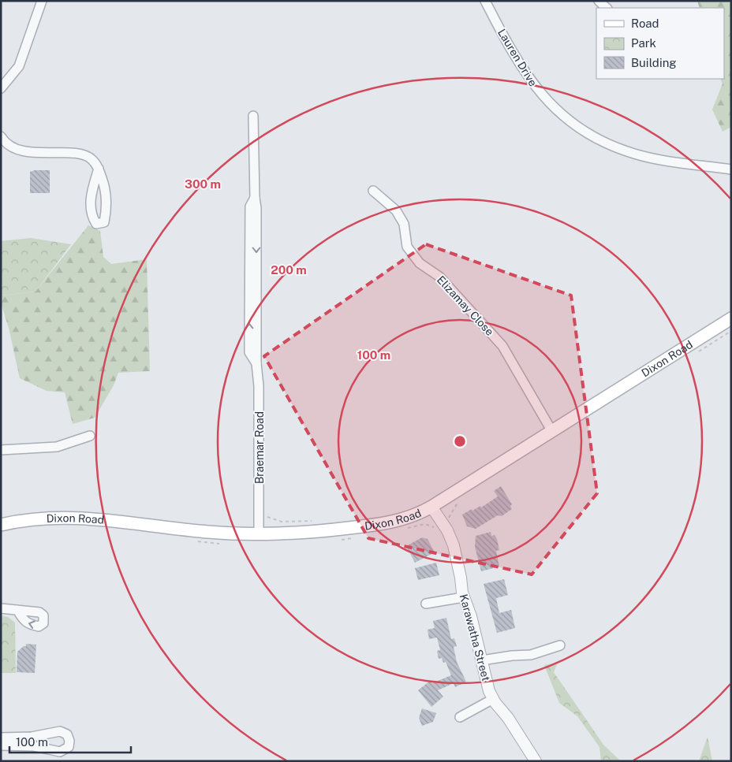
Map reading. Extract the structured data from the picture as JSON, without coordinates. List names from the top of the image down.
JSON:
{
  "streets": {
    "main road": ["Dixon Road"],
    "street": [
      "Lauren Drive",
      "Elizamay Close",
      "Braemar Road",
      "Karawatha Street"
    ]
  },
  "crossings": [
    ["Elizamay Close", "Dixon Road"],
    ["Dixon Road", "Braemar Road"],
    ["Dixon Road", "Karawatha Street"]
  ],
  "legend": ["Road", "Park", "Building"],
  "scale_bar": "100 m",
  "rings": ["300 m", "200 m", "100 m"]
}
